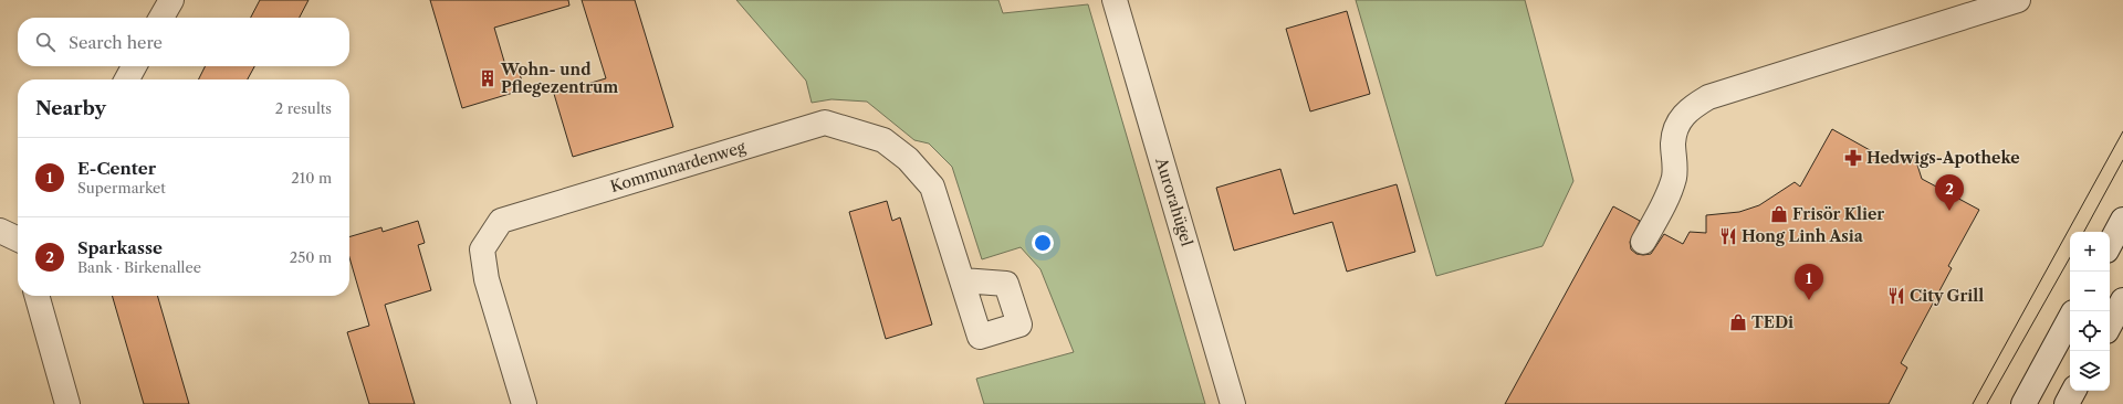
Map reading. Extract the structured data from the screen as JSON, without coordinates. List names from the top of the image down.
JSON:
{
  "streets": {
    "street": ["Kommunardenweg", "Aurorahügel"]
  },
  "places": {
    "building": ["Wohn- und Pflegezentrum"],
    "pharmacy": ["Hedwigs-Apotheke"],
    "shop": ["Frisör Klier", "TEDi"],
    "restaurant": ["Hong Linh Asia", "City Grill"]
  },
  "page": {
    "search": "Search here",
    "heading": ["Nearby", "2 results"],
    "list": [
      {
        "mark": "1",
        "name": "E-Center",
        "note": "Supermarket",
        "value": "210 m"
      },
      {
        "mark": "2",
        "name": "Sparkasse",
        "note": "Bank · Birkenallee",
        "value": "250 m"
      }
    ],
    "pins": ["2", "1"],
    "map_buttons": ["+", "−"]
  }
}
